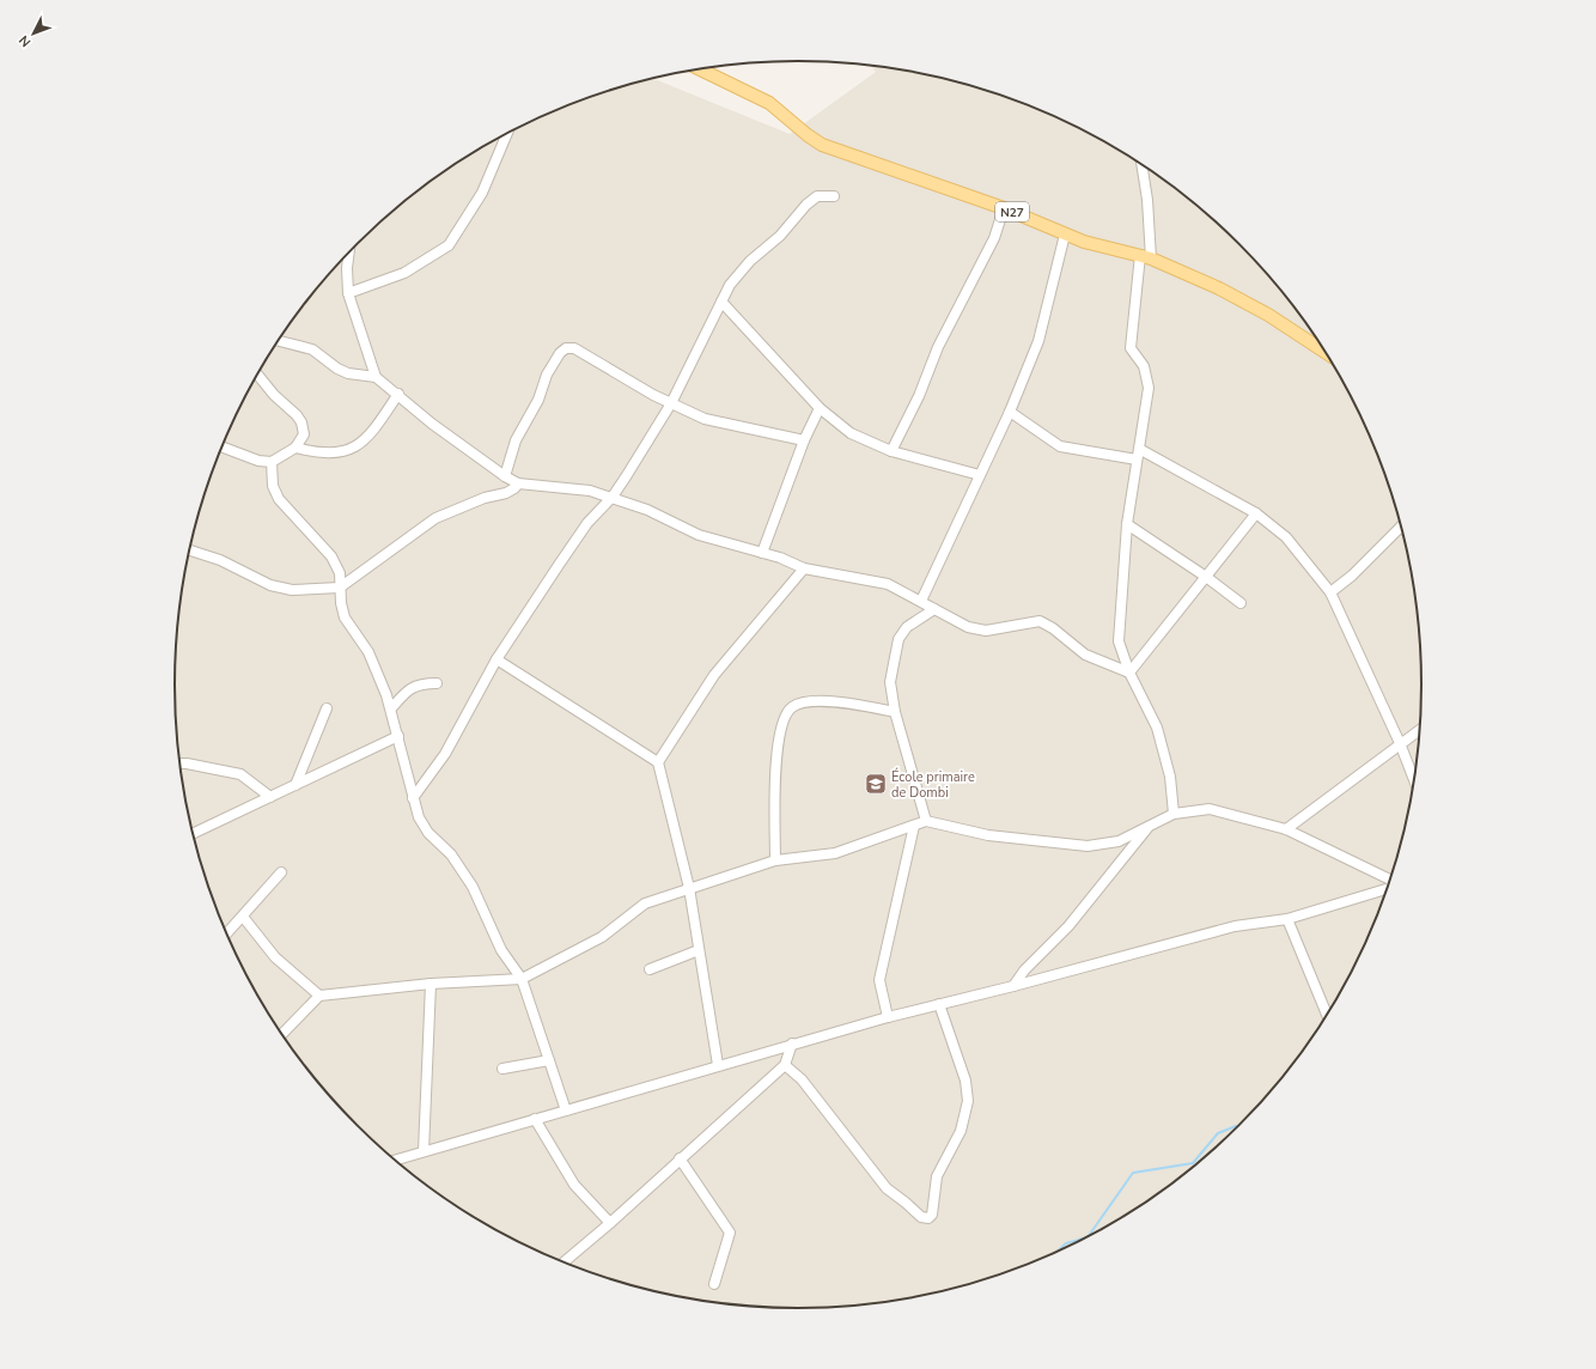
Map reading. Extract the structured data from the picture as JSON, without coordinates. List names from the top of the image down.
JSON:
{
  "streets": {
    "main road": ["N27"]
  },
  "places": {
    "school or university": ["École primaire de Dombi"]
  },
  "north": "bottom left"
}
